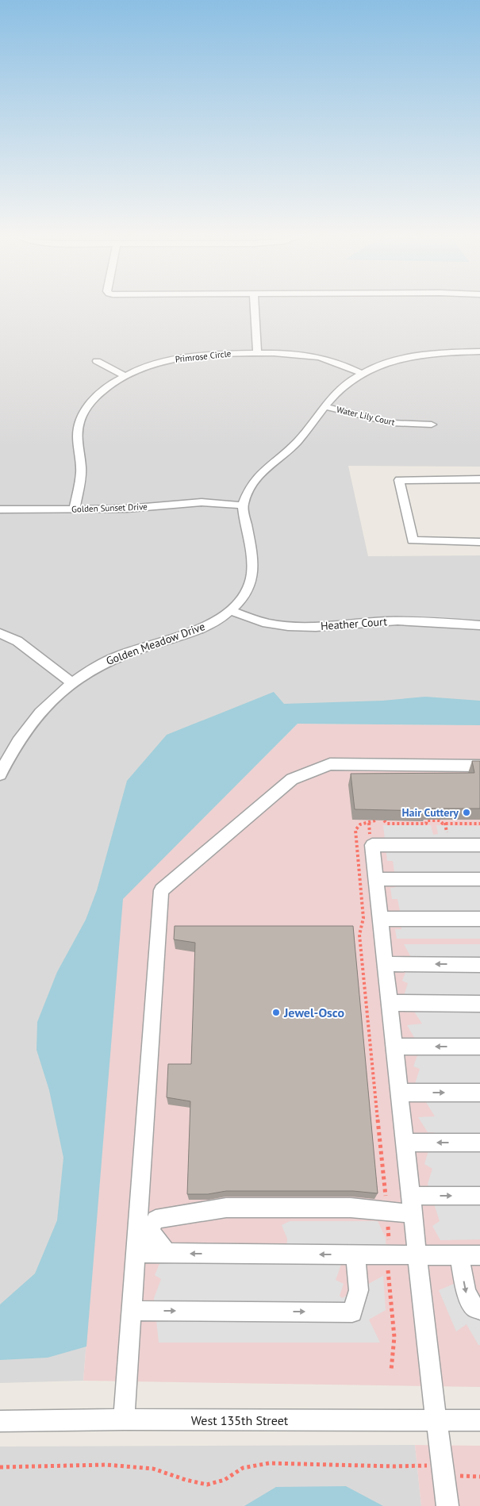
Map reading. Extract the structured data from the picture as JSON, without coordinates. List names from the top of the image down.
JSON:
{
  "streets": {
    "street": [
      "Primrose Circle",
      "Water Lily Court",
      "Golden Sunset Drive",
      "Heather Court",
      "Golden Meadow Drive",
      "West 135th Street"
    ]
  },
  "crossings": [
    ["Primrose Circle", "Golden Sunset Drive"],
    ["Golden Sunset Drive", "Golden Meadow Drive"],
    ["Heather Court", "Golden Meadow Drive"]
  ],
  "places": ["Hair Cuttery", "Jewel-Osco"]
}
